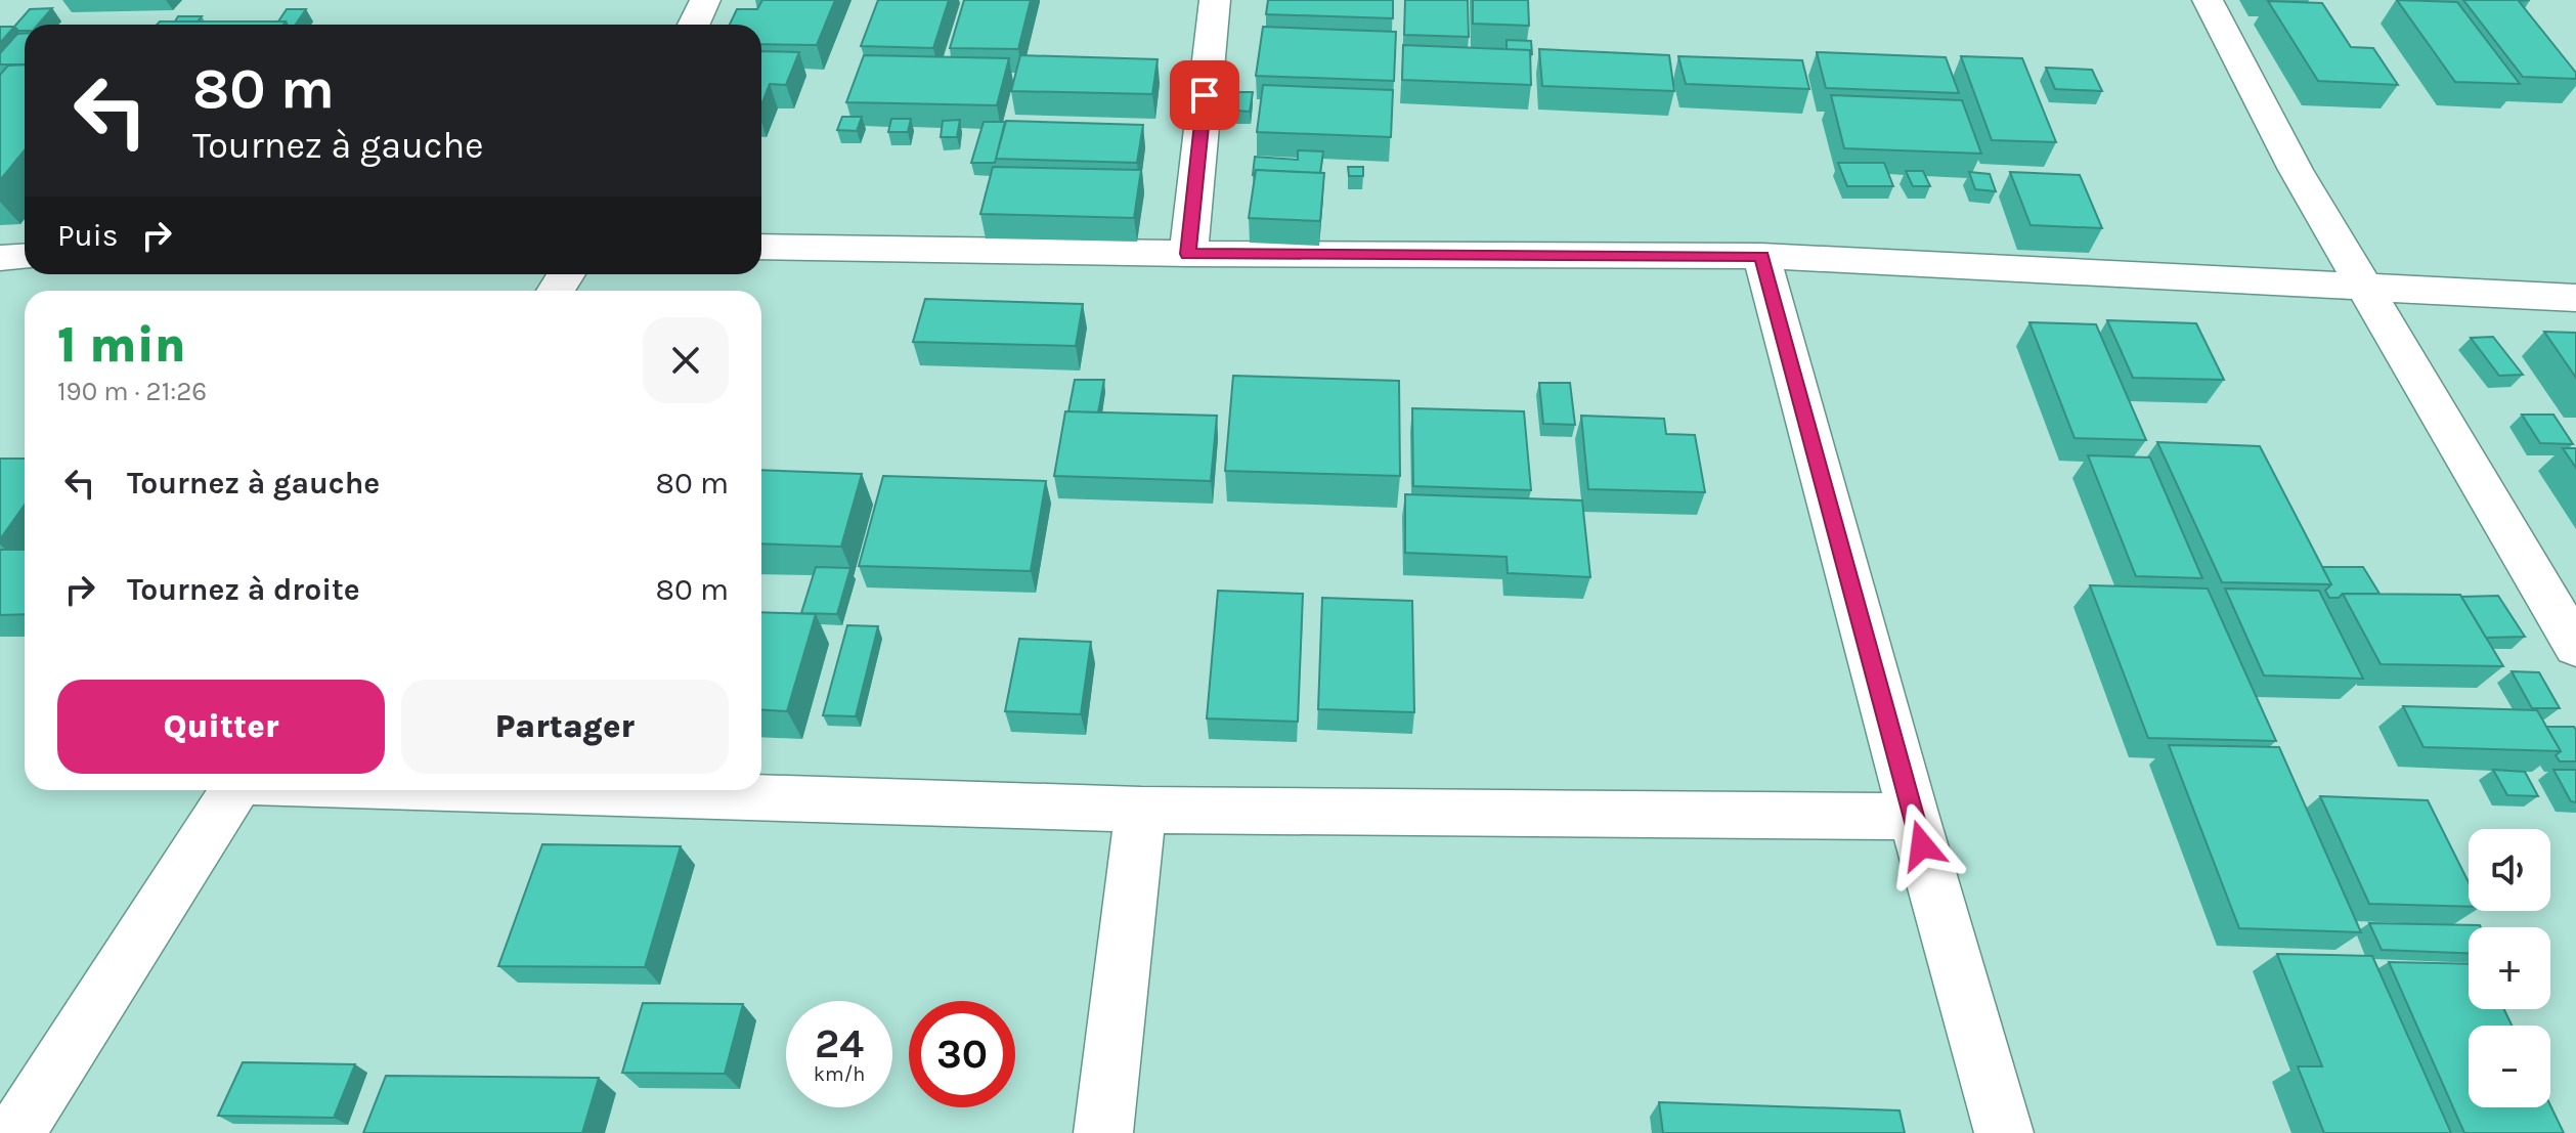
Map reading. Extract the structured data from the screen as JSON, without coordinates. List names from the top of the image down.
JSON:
{
  "page": {
    "turn": ["80 m", "Tournez à gauche"],
    "then": "Puis",
    "heading": ["1 min", "190 m · 21:26"],
    "list": [
      {
        "name": "Tournez à gauche",
        "value": "80 m"
      },
      {
        "name": "Tournez à droite",
        "value": "80 m"
      }
    ],
    "buttons": ["Quitter", "Partager"],
    "map_buttons": ["+", "−"],
    "speed": "24 km/h",
    "limit": "30"
  }
}
